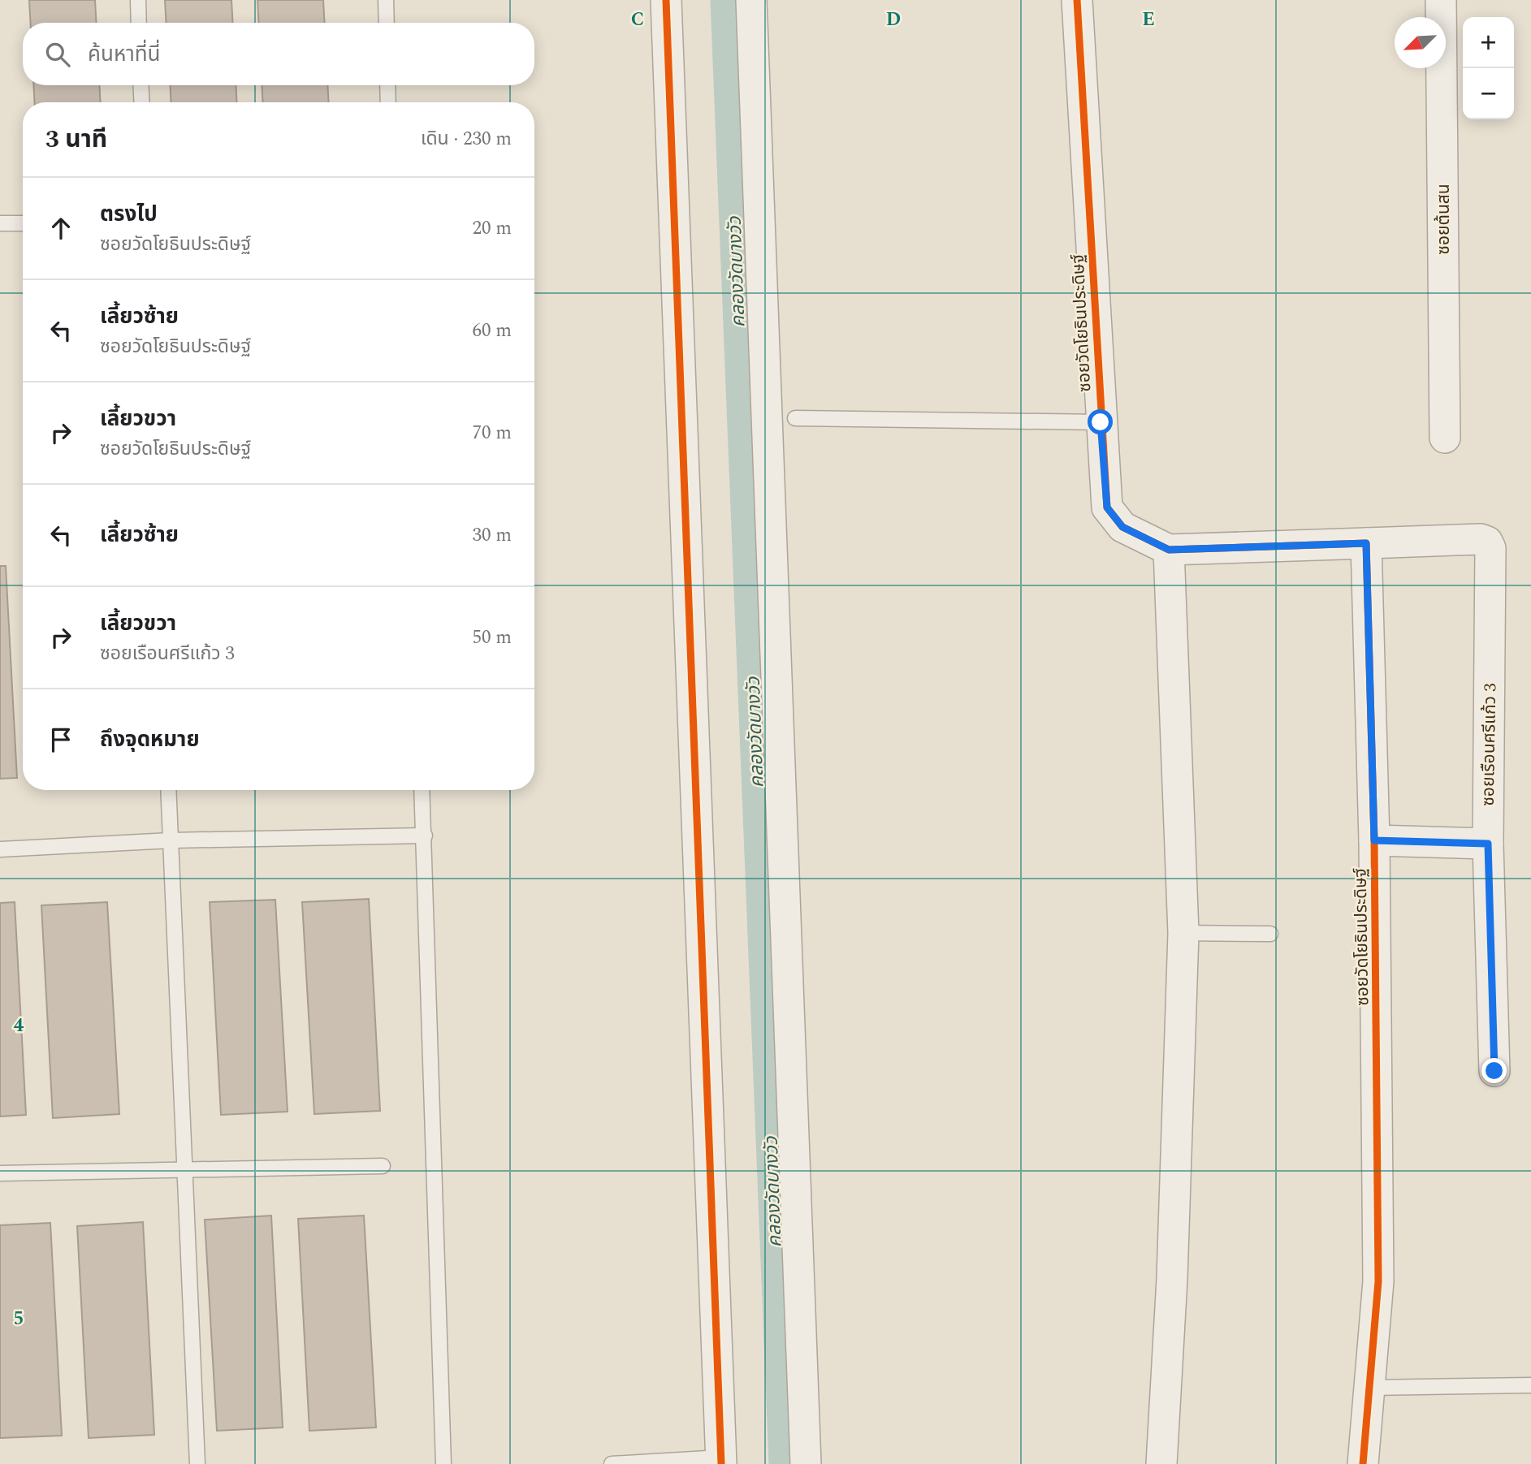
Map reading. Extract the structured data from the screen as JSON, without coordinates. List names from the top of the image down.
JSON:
{
  "streets": {
    "street": ["ซอยต้นสน", "ซอยวัดโยธินประดิษฐ์", "ซอยเรือนศรีแก้ว 3"]
  },
  "crossings": [
    ["ซอยวัดโยธินประดิษฐ์", "ซอยเรือนศรีแก้ว 3"]
  ],
  "water": ["คลองวัดบางวัว"],
  "north": "bottom left",
  "page": {
    "map_buttons": ["+", "−"],
    "search": "ค้นหาที่นี่",
    "heading": ["3 นาที", "เดิน · 230 m"],
    "list": [
      ["ตรงไป", "ซอยวัดโยธินประดิษฐ์", "20 m"],
      ["เลี้ยวซ้าย", "ซอยวัดโยธินประดิษฐ์", "60 m"],
      ["เลี้ยวขวา", "ซอยวัดโยธินประดิษฐ์", "70 m"],
      ["เลี้ยวซ้าย", "30 m"],
      ["เลี้ยวขวา", "ซอยเรือนศรีแก้ว 3", "50 m"],
      "ถึงจุดหมาย"
    ]
  },
  "grid": {
    "columns": ["C", "D", "E"],
    "rows": ["4", "5"]
  }
}
